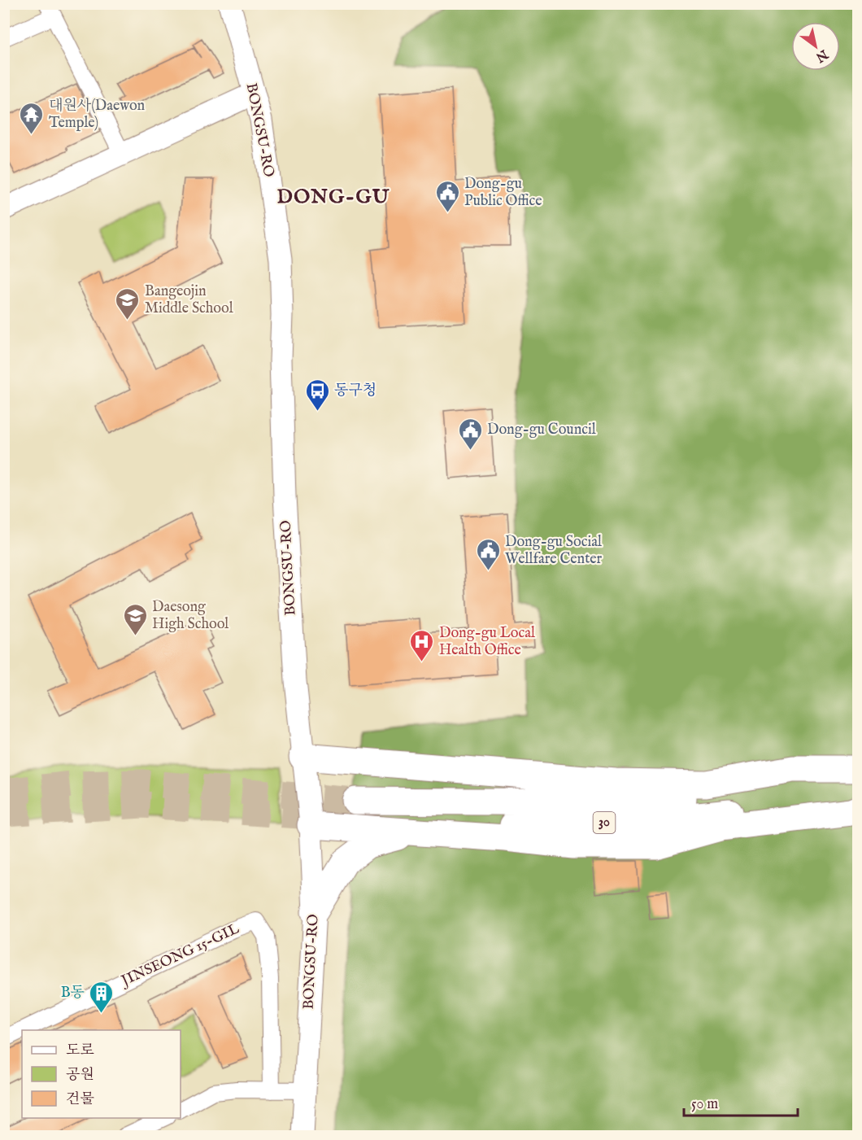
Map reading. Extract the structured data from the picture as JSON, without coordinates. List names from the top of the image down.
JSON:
{
  "streets": {
    "highway": ["30"],
    "main road": ["BONGSU-RO"],
    "street": ["JINSEONG 15-GIL"]
  },
  "districts": ["DONG-GU"],
  "places": {
    "temple": ["대원사(Daewon Temple)"],
    "public building": ["Dong-gu Public Office", "Dong-gu Council", "Dong-gu Social Wellfare Center"],
    "school or university": ["Bangeojin Middle School", "Daesong High School"],
    "bus stop": ["동구청"],
    "hospital": ["Dong-gu Local Health Office"],
    "building": ["B동"]
  },
  "legend": ["도로", "공원", "건물"],
  "scale_bar": "50 m",
  "north": "bottom right"
}
